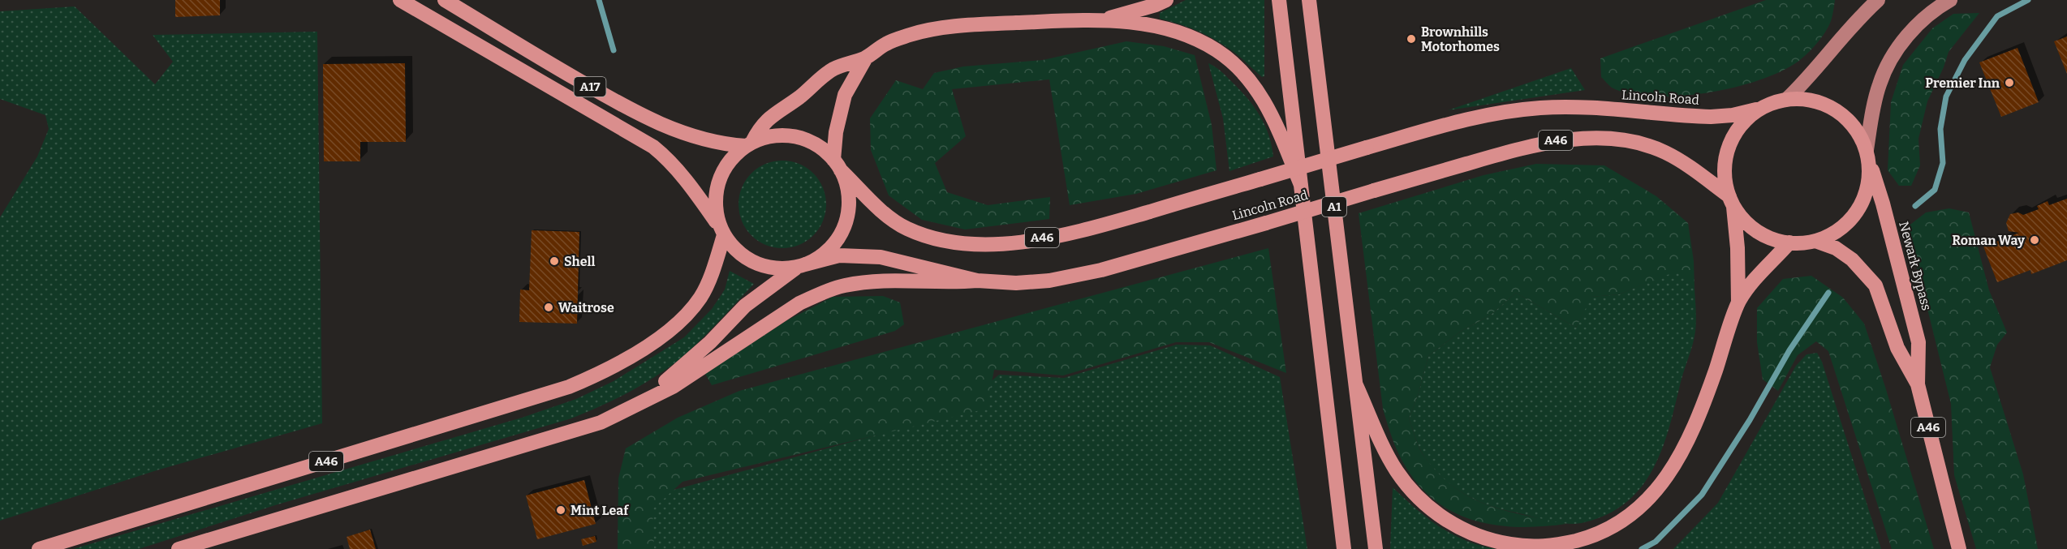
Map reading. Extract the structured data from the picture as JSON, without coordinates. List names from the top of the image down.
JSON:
{
  "streets": {
    "highway": [
      "A17",
      "Lincoln Road",
      "A46",
      "A1",
      "Newark Bypass"
    ]
  },
  "crossings": [
    ["A17", "Lincoln Road"],
    ["A17", "A46"],
    ["Lincoln Road", "A46"],
    ["Lincoln Road", "Newark Bypass"]
  ],
  "places": [
    "Brownhills Motorhomes",
    "Premier Inn",
    "Roman Way",
    "Shell",
    "Waitrose",
    "Mint Leaf"
  ]
}
